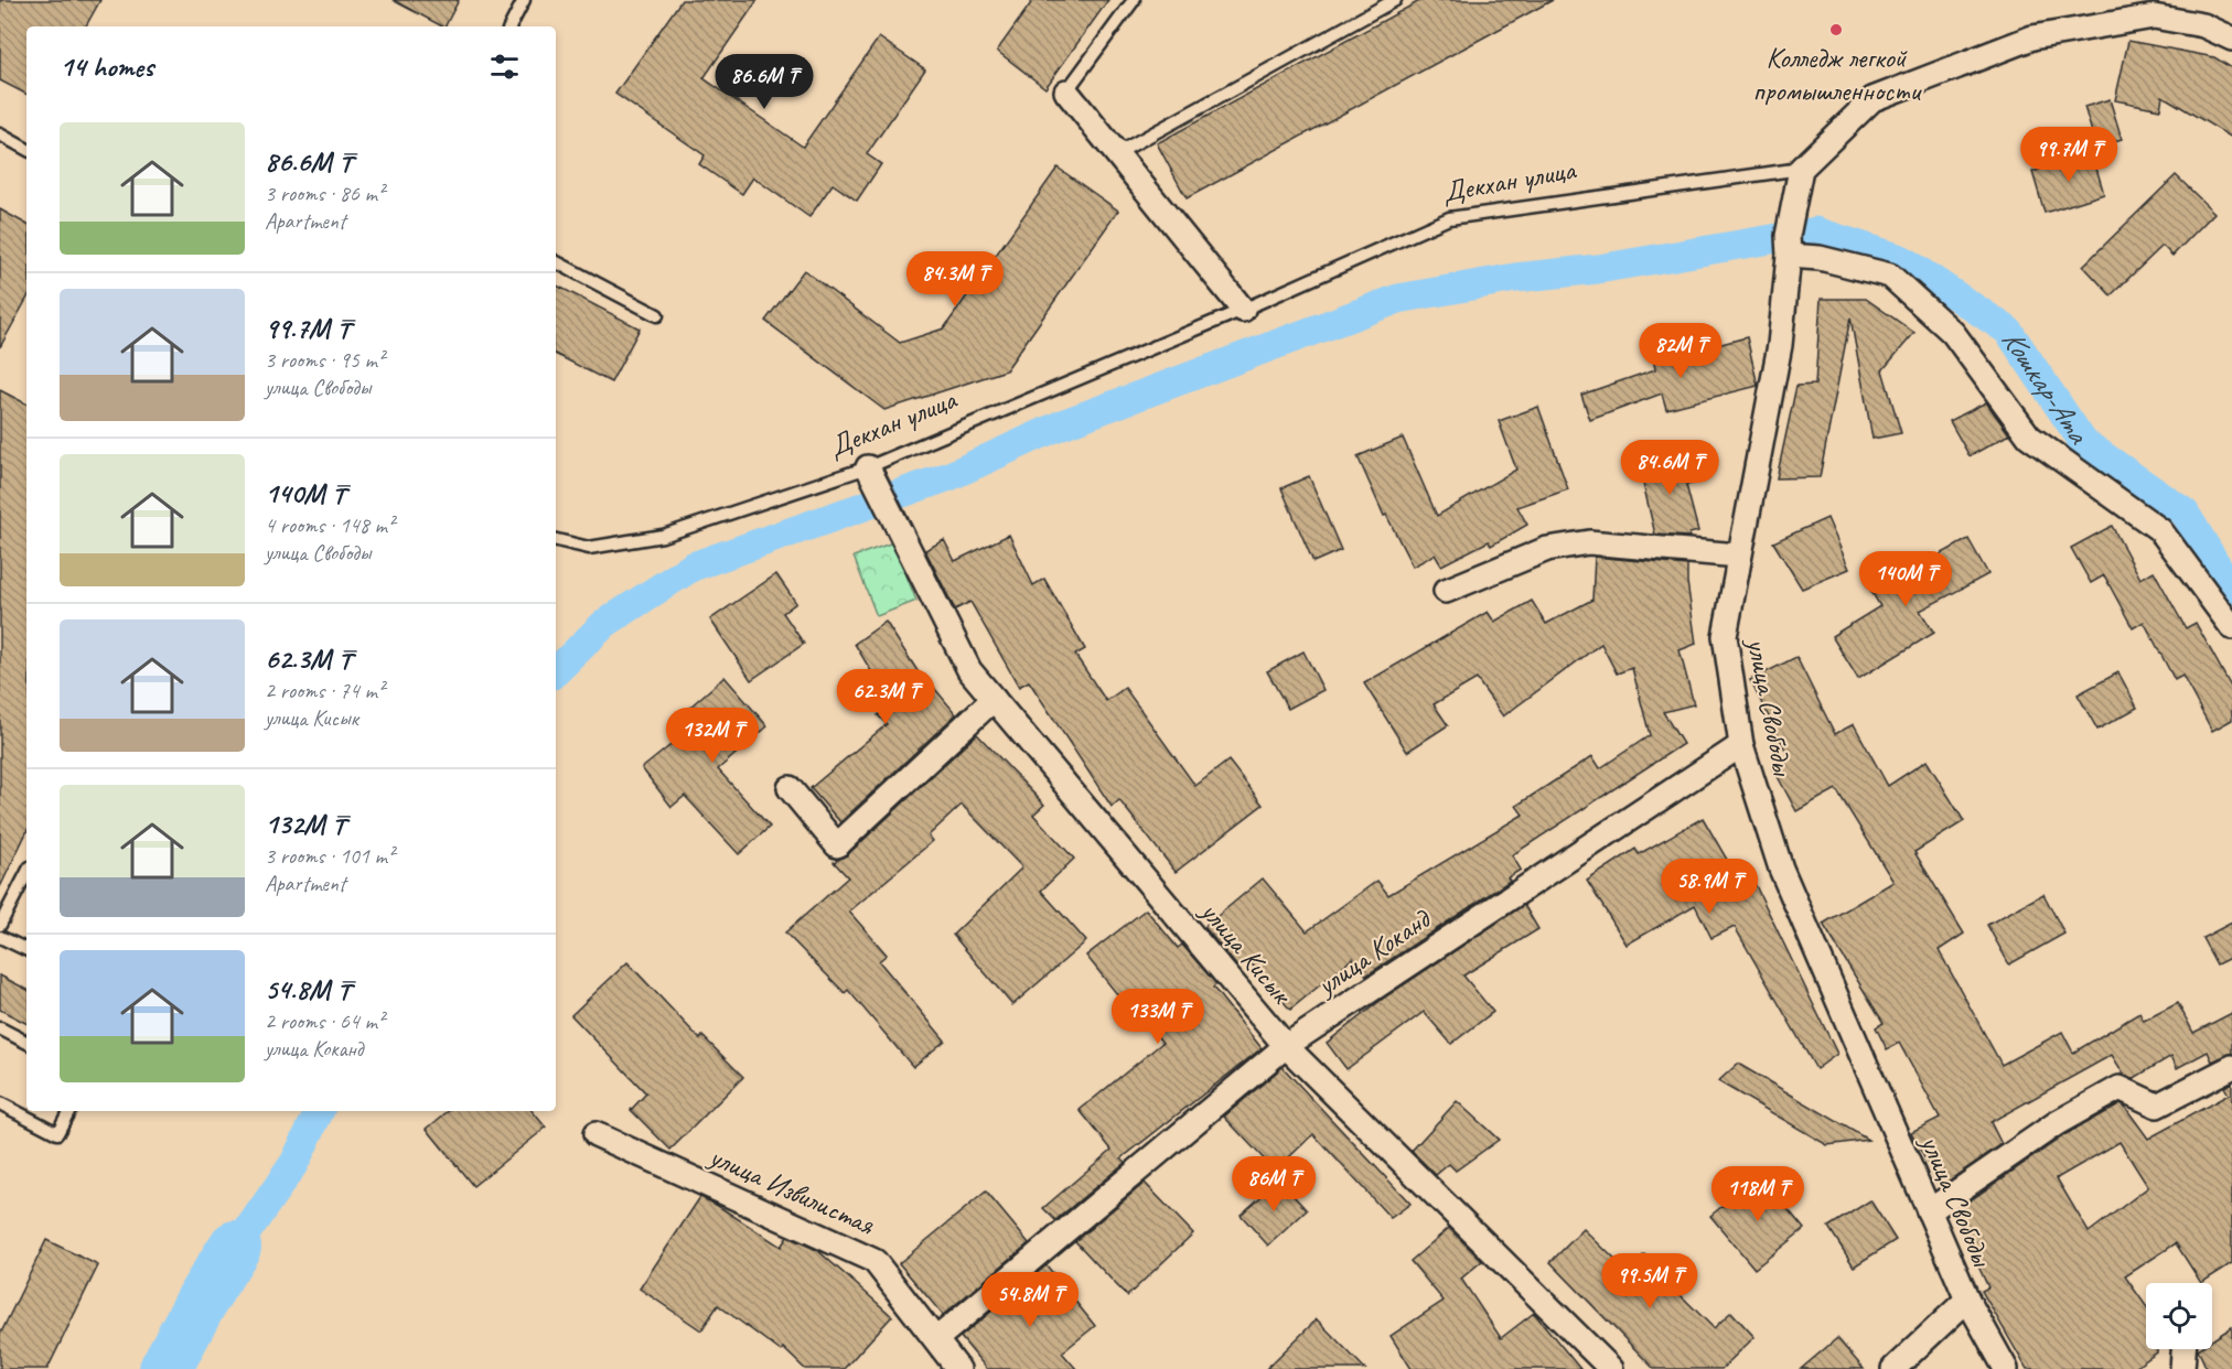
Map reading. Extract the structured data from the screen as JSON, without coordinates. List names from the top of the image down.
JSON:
{
  "streets": {
    "street": [
      "улица Свободы",
      "улица Кисык",
      "улица Коканд",
      "улица Извилистая"
    ],
    "lane": ["Декхан улица"]
  },
  "crossings": [
    ["Декхан улица", "улица Свободы"],
    ["Декхан улица", "улица Кисык"],
    ["улица Свободы", "улица Коканд"],
    ["улица Кисык", "улица Коканд"],
    ["улица Коканд", "улица Извилистая"]
  ],
  "water": ["Кошкар-Ата"],
  "places": ["Колледж легкой промышленности"],
  "page": {
    "heading": "14 homes",
    "price": [
      "86.6M ₸",
      "99.7M ₸",
      "84.3M ₸",
      "82M ₸",
      "84.6M ₸",
      "140M ₸",
      "62.3M ₸",
      "132M ₸",
      "58.9M ₸",
      "133M ₸",
      "86M ₸",
      "118M ₸",
      "99.5M ₸",
      "54.8M ₸"
    ],
    "list": [
      {
        "name": "86.6M ₸",
        "note": "3 rooms · 86 m² · Apartment"
      },
      {
        "name": "99.7M ₸",
        "note": "3 rooms · 95 m² · улица Свободы"
      },
      {
        "name": "140M ₸",
        "note": "4 rooms · 148 m² · улица Свободы"
      },
      {
        "name": "62.3M ₸",
        "note": "2 rooms · 74 m² · улица Кисык"
      },
      {
        "name": "132M ₸",
        "note": "3 rooms · 101 m² · Apartment"
      },
      {
        "name": "54.8M ₸",
        "note": "2 rooms · 64 m² · улица Коканд"
      }
    ]
  }
}
